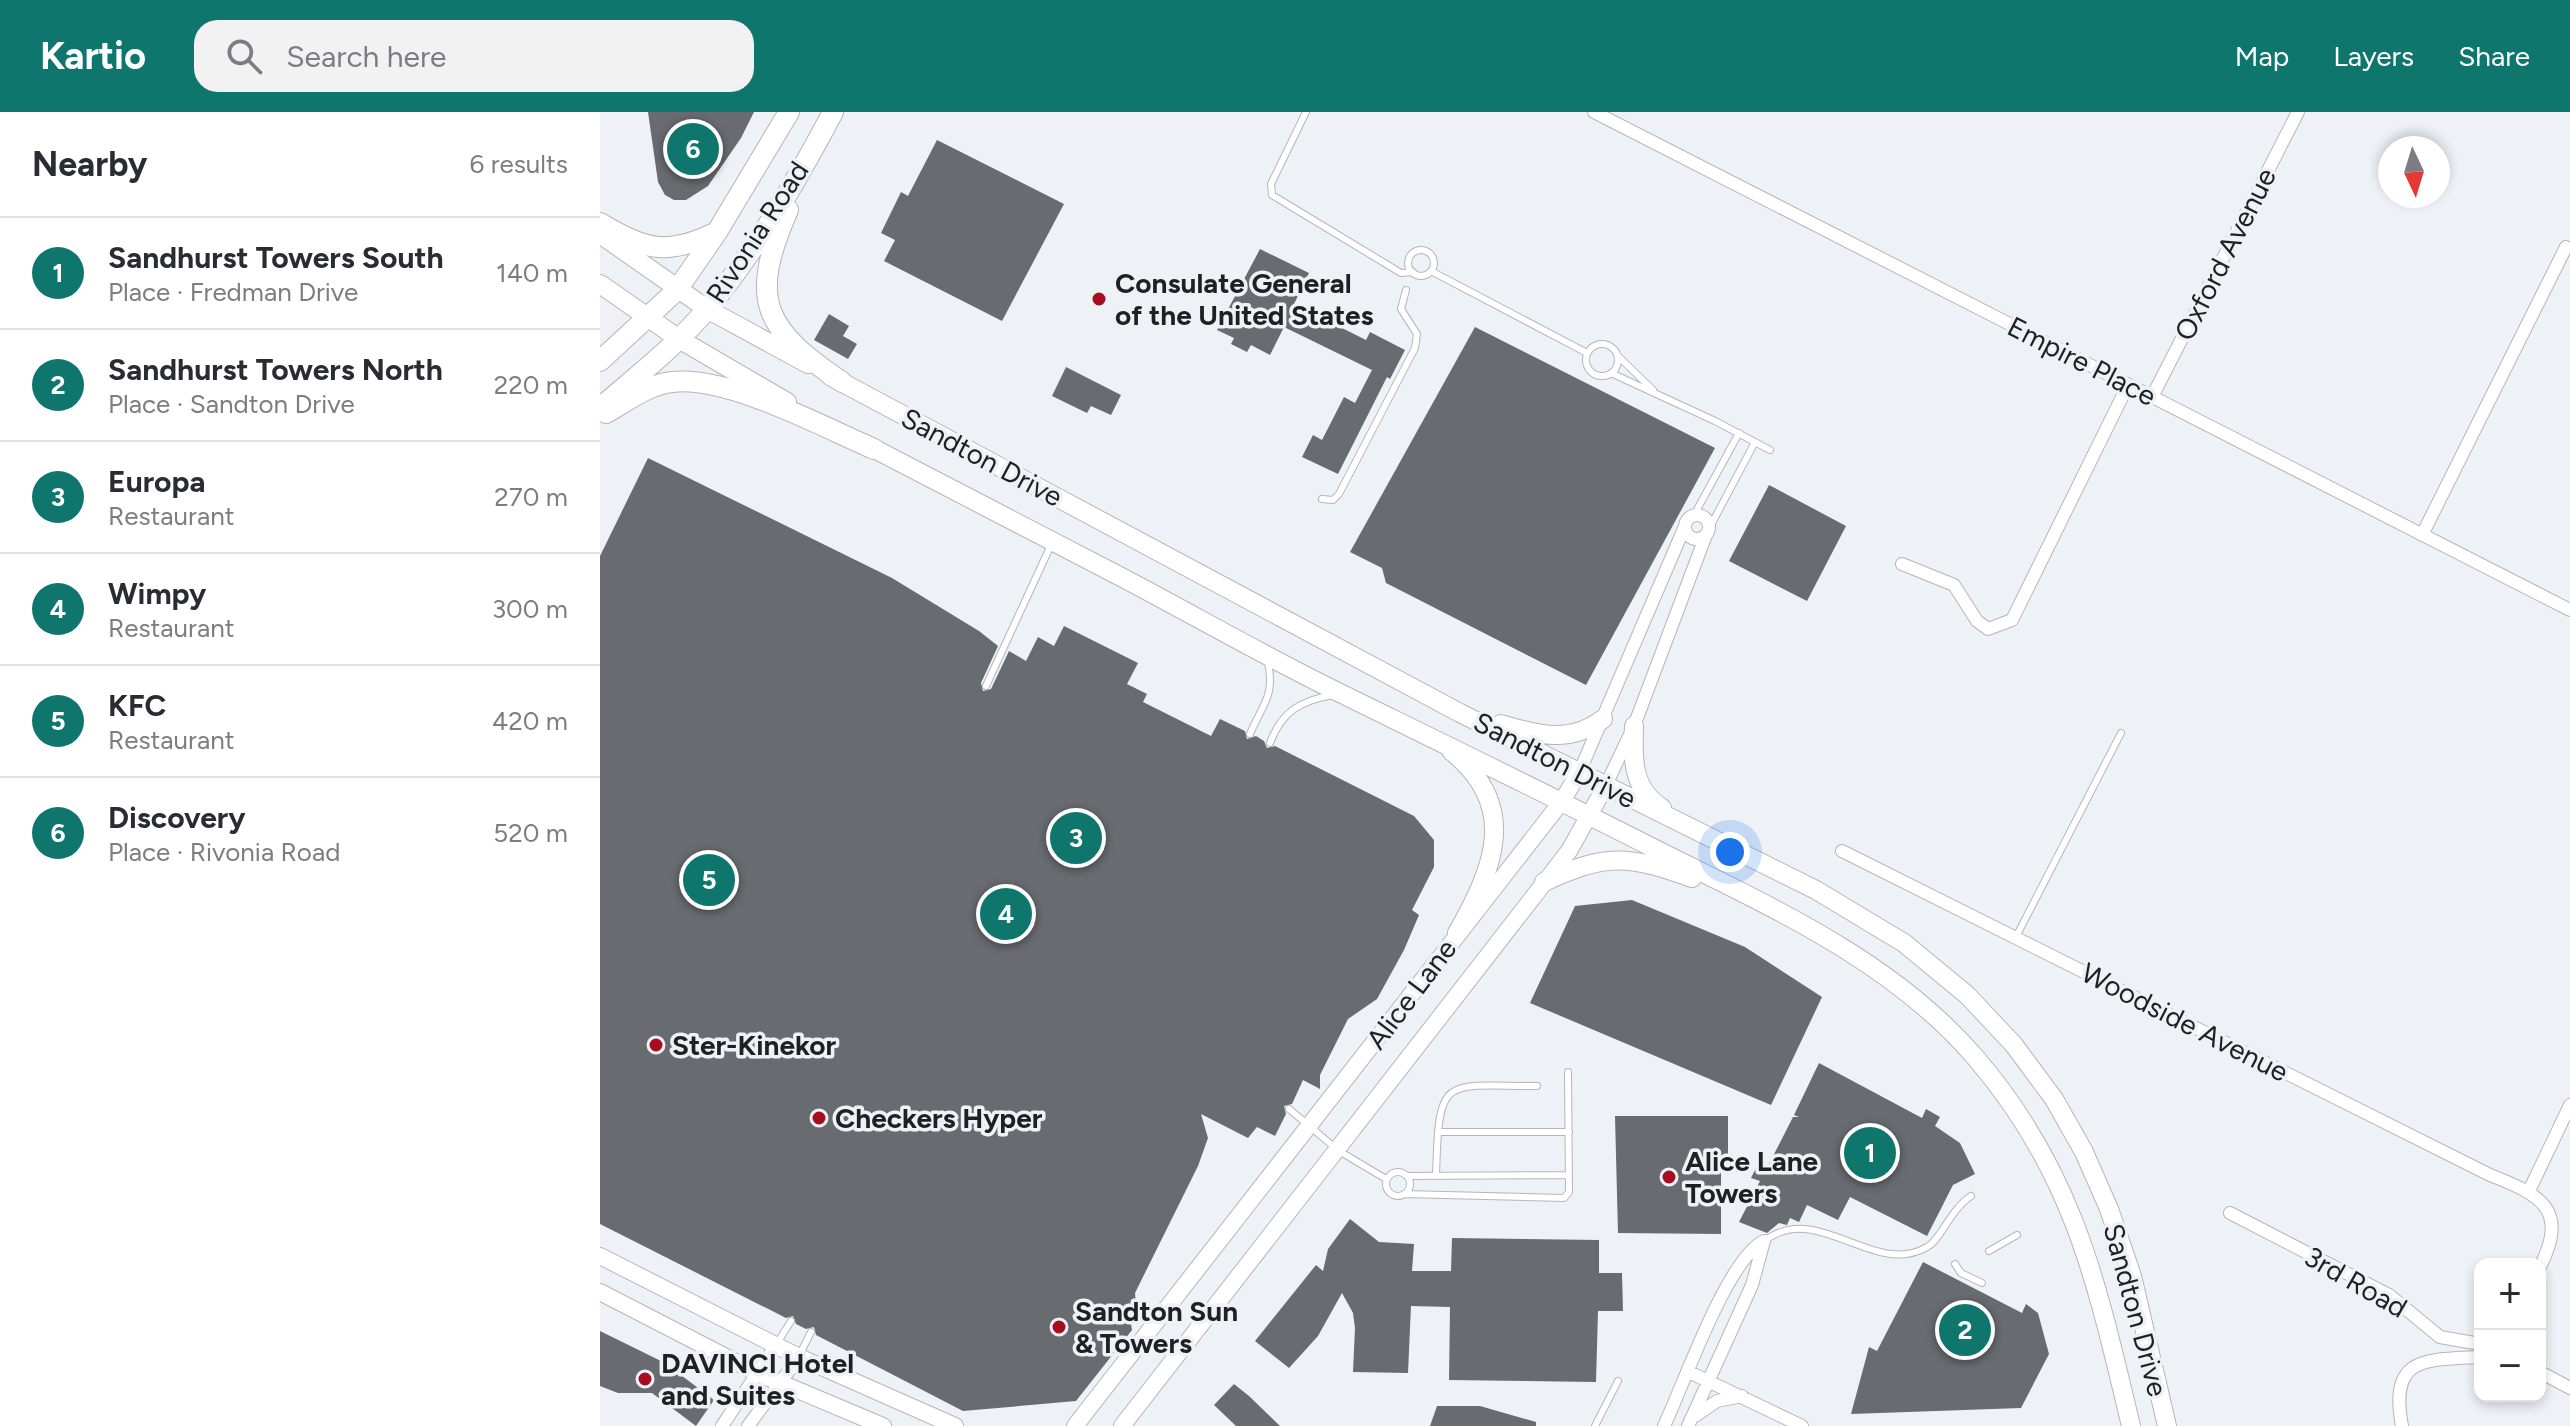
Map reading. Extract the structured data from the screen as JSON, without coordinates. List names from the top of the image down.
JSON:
{
  "streets": {
    "main road": ["Rivonia Road", "Sandton Drive"],
    "street": [
      "Oxford Avenue",
      "Empire Place",
      "Alice Lane",
      "Woodside Avenue",
      "3rd Road"
    ]
  },
  "crossings": [
    ["Rivonia Road", "Sandton Drive"],
    ["Oxford Avenue", "Empire Place"],
    ["Sandton Drive", "Alice Lane"]
  ],
  "places": [
    "Consulate General of the United States",
    "Ster-Kinekor",
    "Checkers Hyper",
    "Alice Lane Towers",
    "Sandton Sun & Towers",
    "DAVINCI Hotel and Suites"
  ],
  "north": "bottom",
  "page": {
    "header": "Kartio",
    "search": "Search here",
    "nav": ["Map", "Layers", "Share"],
    "heading": ["Nearby", "6 results"],
    "pins": [
      "6",
      "3",
      "5",
      "4",
      "1",
      "2"
    ],
    "list": [
      {
        "mark": "1",
        "name": "Sandhurst Towers South",
        "note": "Place · Fredman Drive",
        "value": "140 m"
      },
      {
        "mark": "2",
        "name": "Sandhurst Towers North",
        "note": "Place · Sandton Drive",
        "value": "220 m"
      },
      {
        "mark": "3",
        "name": "Europa",
        "note": "Restaurant",
        "value": "270 m"
      },
      {
        "mark": "4",
        "name": "Wimpy",
        "note": "Restaurant",
        "value": "300 m"
      },
      {
        "mark": "5",
        "name": "KFC",
        "note": "Restaurant",
        "value": "420 m"
      },
      {
        "mark": "6",
        "name": "Discovery",
        "note": "Place · Rivonia Road",
        "value": "520 m"
      }
    ],
    "map_buttons": ["+", "−"]
  }
}
